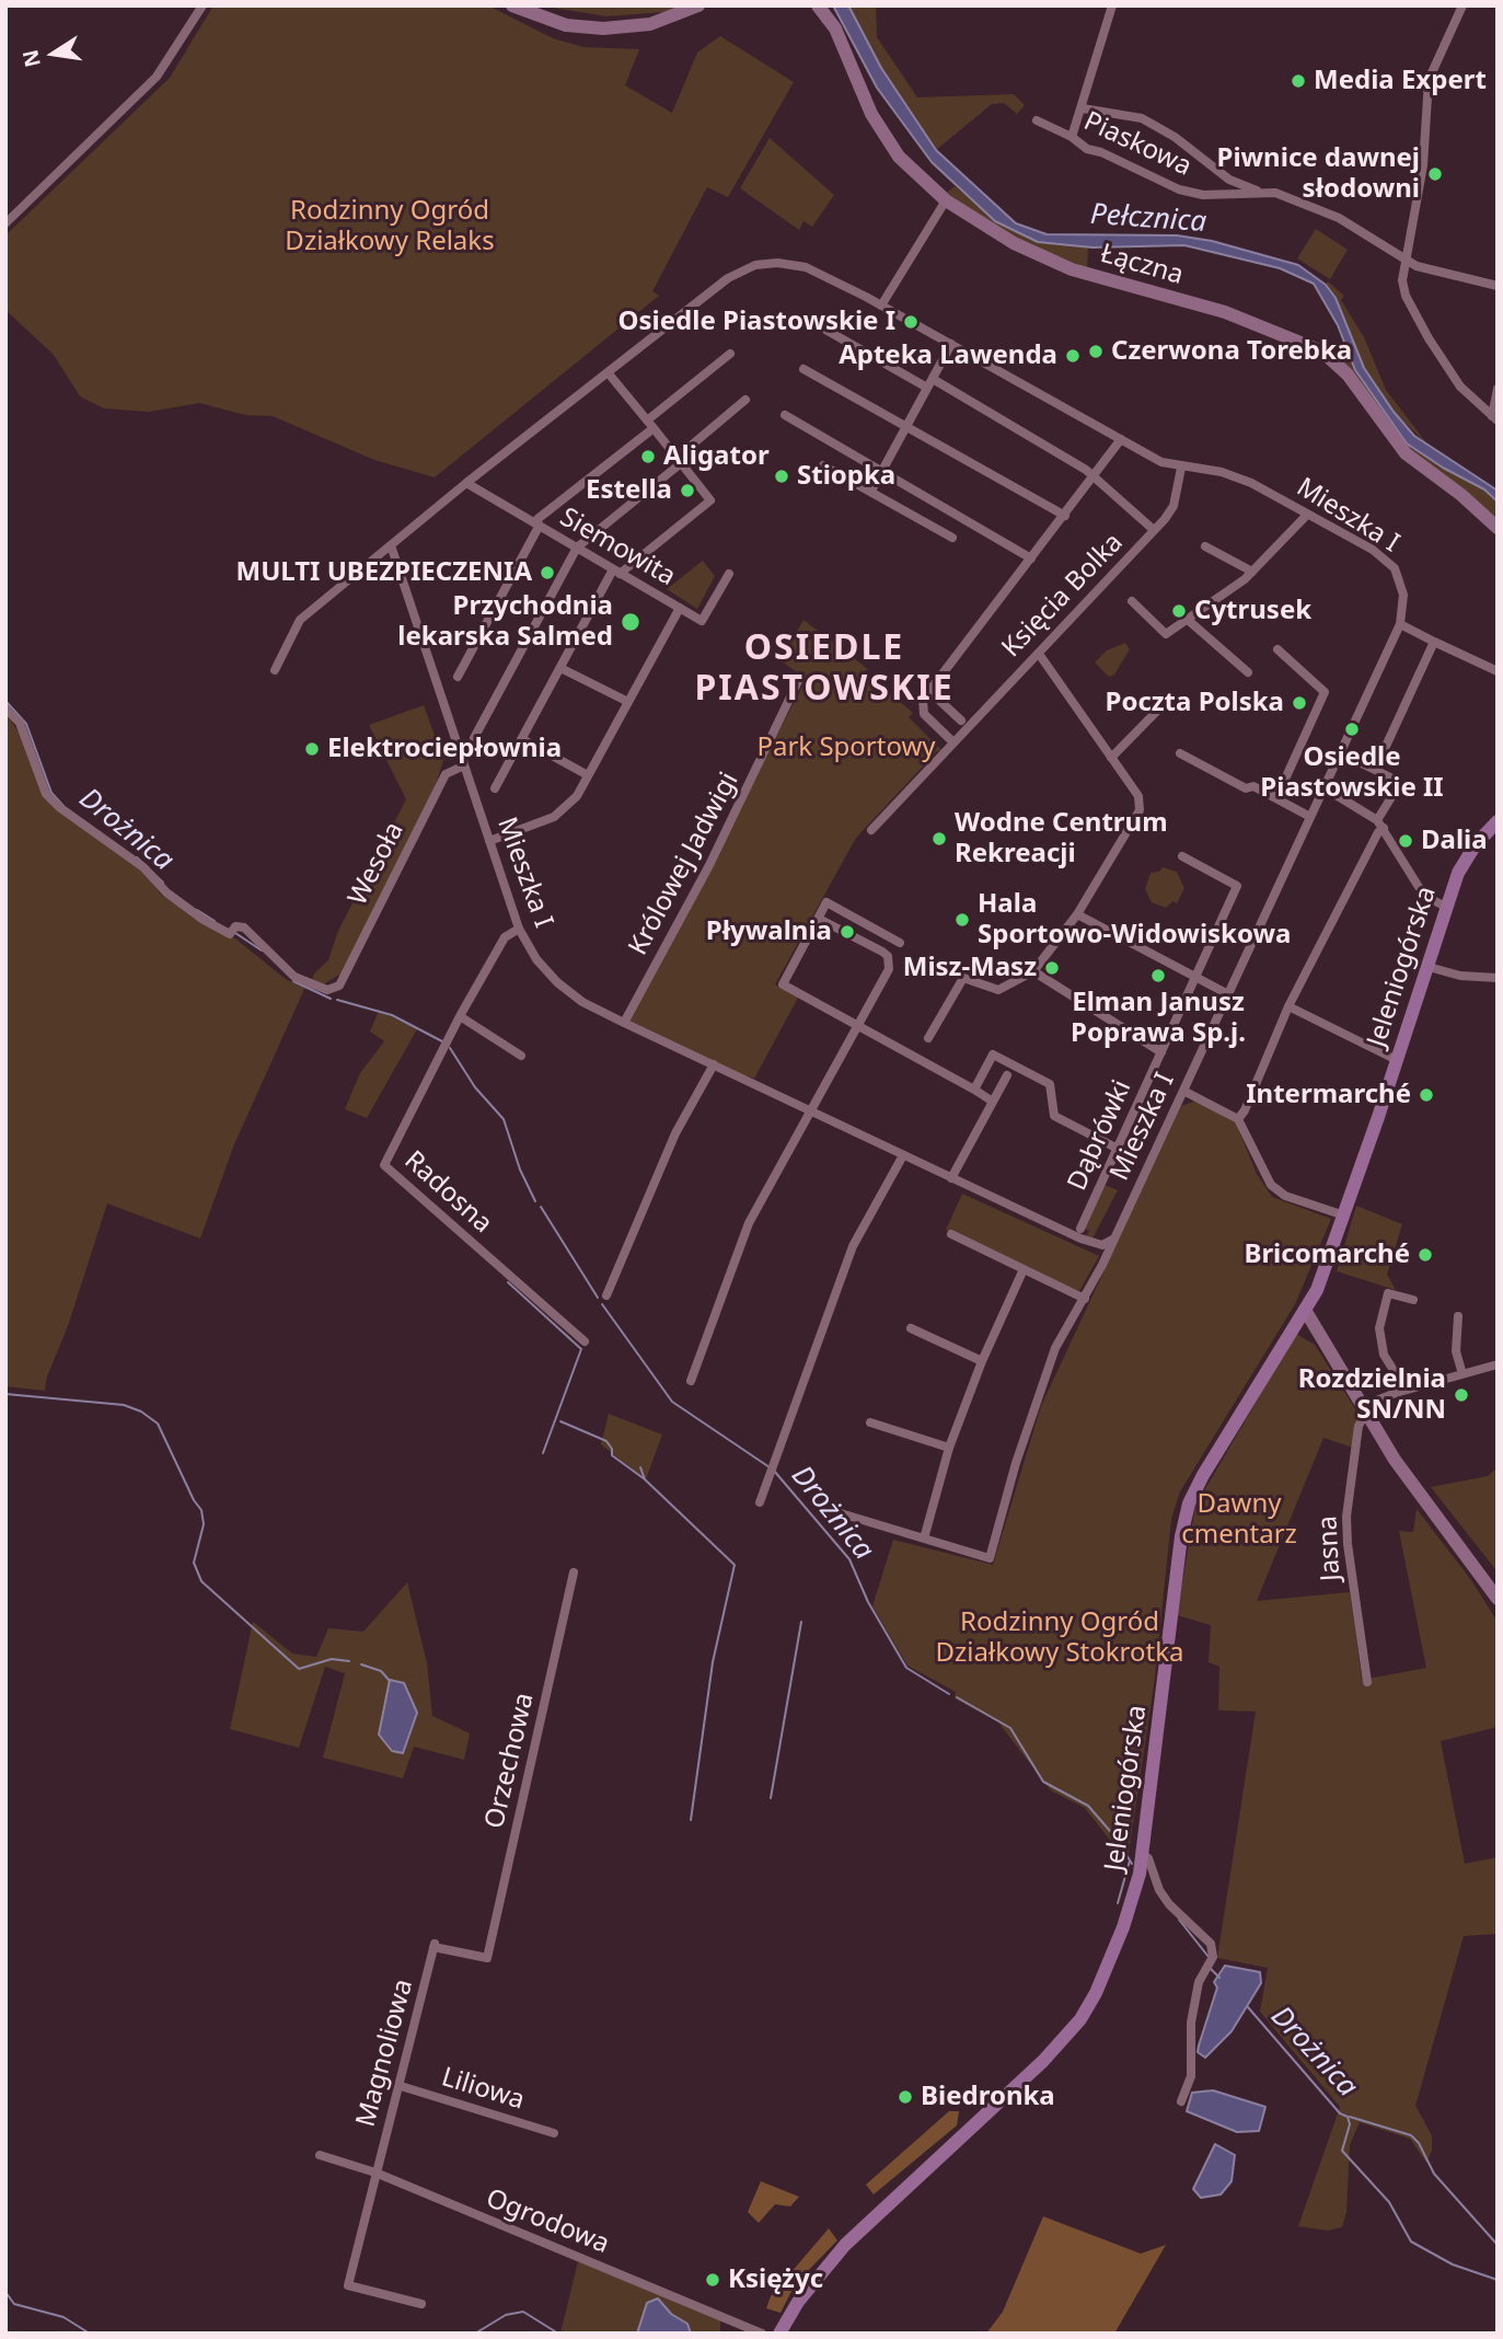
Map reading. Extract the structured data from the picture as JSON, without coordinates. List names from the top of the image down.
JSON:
{
  "streets": {
    "main road": ["Jeleniogórska"],
    "street": [
      "Piaskowa",
      "Łączna",
      "Mieszka I",
      "Siemowita",
      "Księcia Bolka",
      "Wesoła",
      "Królowej Jadwigi",
      "Dąbrówki",
      "Radosna",
      "Jasna",
      "Orzechowa",
      "Magnoliowa",
      "Liliowa",
      "Ogrodowa"
    ]
  },
  "crossings": [
    ["Mieszka I", "Siemowita"],
    ["Mieszka I", "Księcia Bolka"],
    ["Mieszka I", "Wesoła"],
    ["Mieszka I", "Królowej Jadwigi"],
    ["Mieszka I", "Radosna"],
    ["Orzechowa", "Magnoliowa"],
    ["Magnoliowa", "Liliowa"],
    ["Magnoliowa", "Ogrodowa"]
  ],
  "districts": ["OSIEDLE PIASTOWSKIE"],
  "water": ["Pełcznica", "Drożnica"],
  "parks": [
    "Rodzinny Ogród Działkowy Relaks",
    "Park Sportowy",
    "Dawny cmentarz",
    "Rodzinny Ogród Działkowy Stokrotka"
  ],
  "places": [
    "Media Expert",
    "Piwnice dawnej słodowni",
    "Osiedle Piastowskie I",
    "Czerwona Torebka",
    "Apteka Lawenda",
    "Aligator",
    "Stiopka",
    "Estella",
    "MULTI UBEZPIECZENIA",
    "Cytrusek",
    "Przychodnia lekarska Salmed",
    "Poczta Polska",
    "Osiedle Piastowskie II",
    "Elektrociepłownia",
    "Wodne Centrum Rekreacji",
    "Dalia",
    "Hala Sportowo-Widowiskowa",
    "Pływalnia",
    "Misz-Masz",
    "Elman Janusz Poprawa Sp.j.",
    "Intermarché",
    "Bricomarché",
    "Rozdzielnia SN/NN",
    "Biedronka",
    "Księżyc"
  ],
  "north": "left"
}
